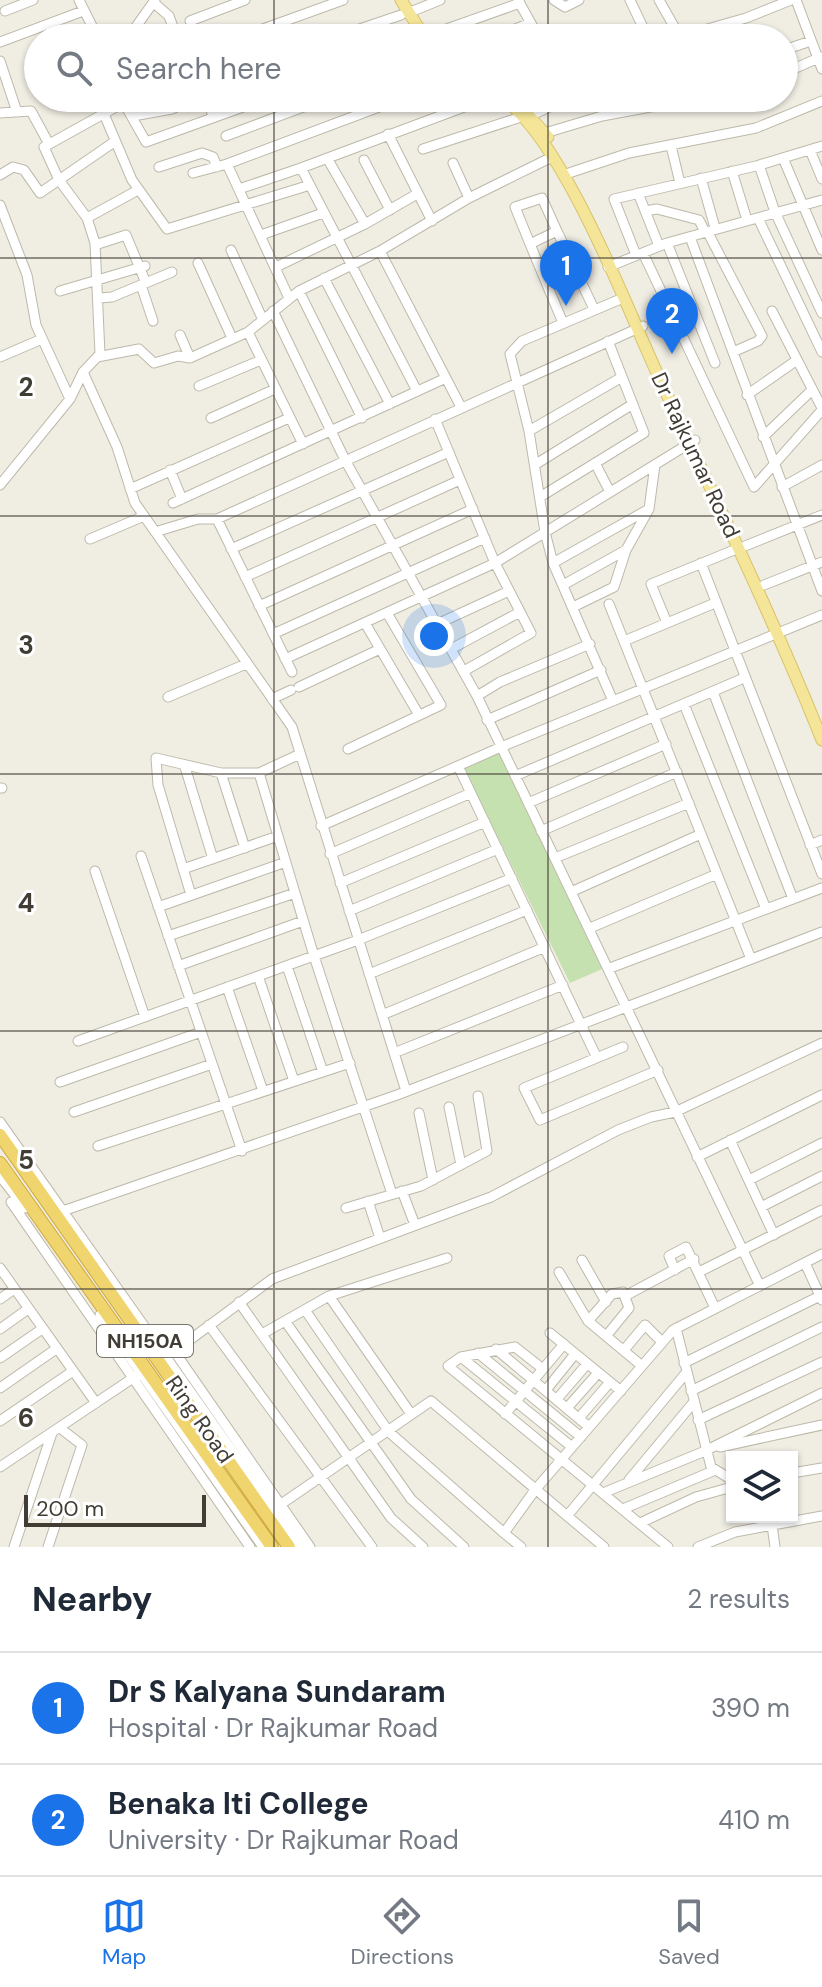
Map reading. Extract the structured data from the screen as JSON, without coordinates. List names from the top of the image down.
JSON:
{
  "streets": {
    "highway": ["NH150A", "Ring Road"],
    "main road": ["Dr Rajkumar Road"]
  },
  "scale_bar": "200 m",
  "page": {
    "search": "Search here",
    "pins": ["1", "2"],
    "scale": "200 m",
    "heading": ["Nearby", "2 results"],
    "list": [
      {
        "mark": "1",
        "name": "Dr S Kalyana Sundaram",
        "note": "Hospital · Dr Rajkumar Road",
        "value": "390 m"
      },
      {
        "mark": "2",
        "name": "Benaka Iti College",
        "note": "University · Dr Rajkumar Road",
        "value": "410 m"
      }
    ],
    "nav": ["Map", "Directions", "Saved"]
  },
  "grid": {
    "rows": [
      "2",
      "3",
      "4",
      "5",
      "6"
    ]
  }
}
